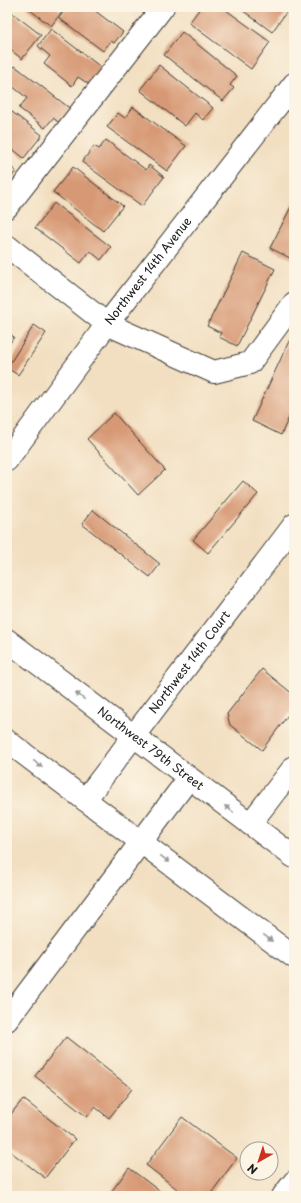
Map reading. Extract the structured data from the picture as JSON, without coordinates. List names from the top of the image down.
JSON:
{
  "streets": {
    "street": ["Northwest 14th Avenue", "Northwest 14th Court", "Northwest 79th Street"]
  },
  "crossings": [
    ["Northwest 14th Court", "Northwest 79th Street"]
  ],
  "north": "bottom left"
}
